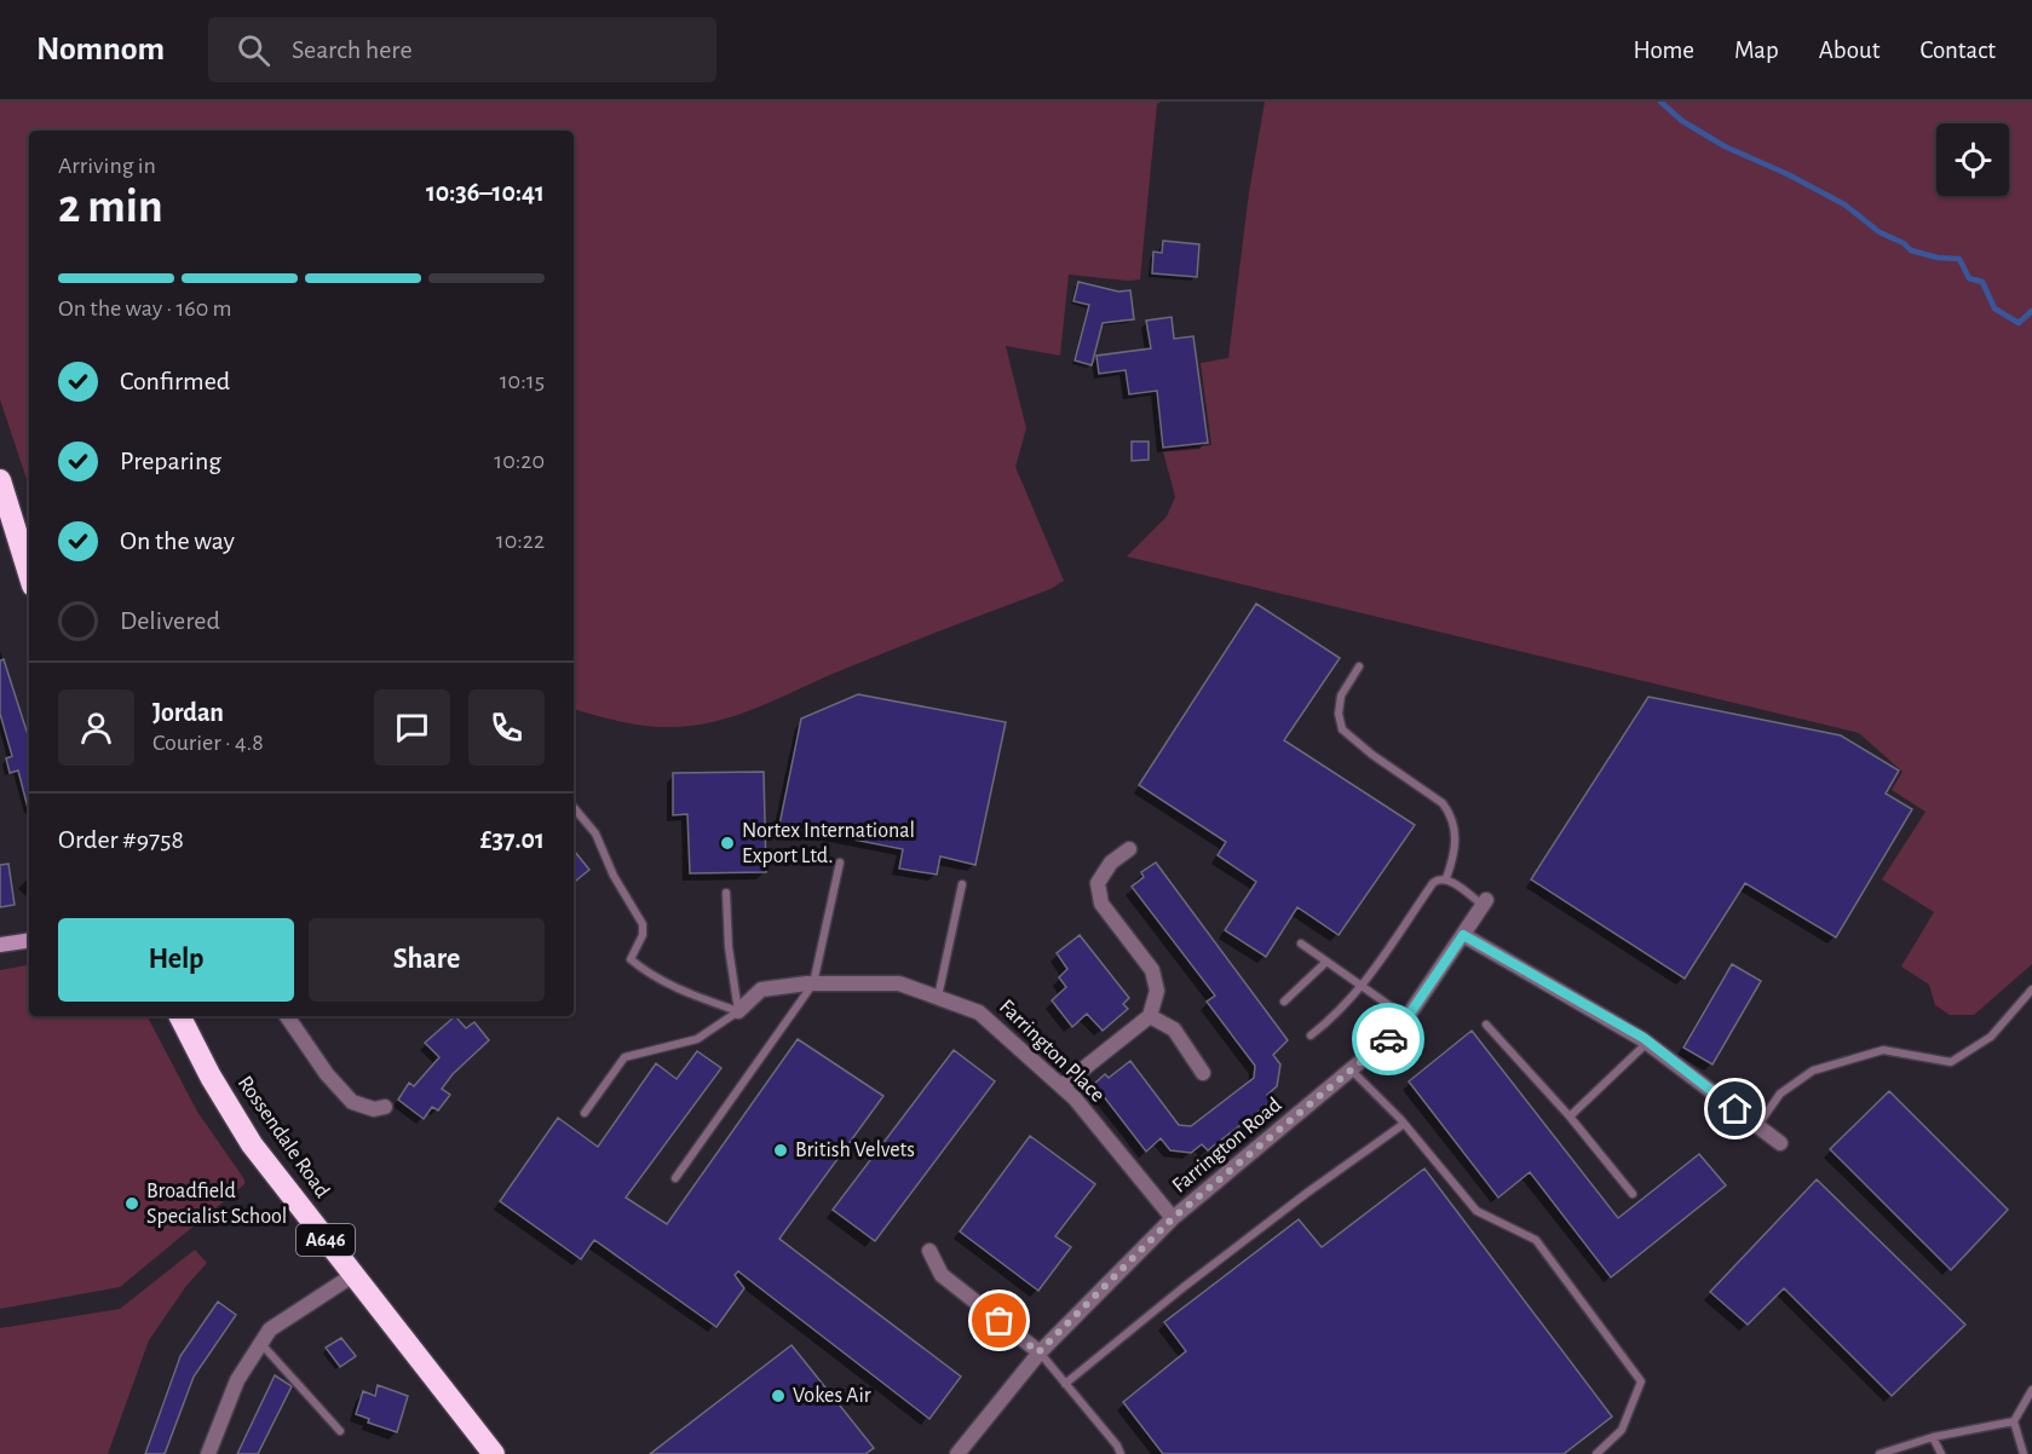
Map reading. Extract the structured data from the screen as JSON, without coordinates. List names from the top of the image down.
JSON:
{
  "streets": {
    "highway": ["Rossendale Road", "A646"],
    "street": ["Farrington Place", "Farrington Road"]
  },
  "crossings": [
    ["Farrington Place", "Farrington Road"]
  ],
  "places": [
    "Nortex International Export Ltd.",
    "British Velvets",
    "Broadfield Specialist School",
    "Vokes Air"
  ],
  "page": {
    "header": "Nomnom",
    "search": "Search here",
    "nav": [
      "Home",
      "Map",
      "About",
      "Contact"
    ],
    "heading": ["2 min", "Arriving in", "10:36–10:41"],
    "panel": [
      "Jordan",
      "Courier · 4.8",
      "Order #9758",
      "£37.01"
    ],
    "bar": "On the way · 160 m",
    "list": [
      ["Confirmed", "10:15"],
      ["Preparing", "10:20"],
      ["On the way", "10:22"],
      "Delivered"
    ],
    "buttons": ["Help", "Share"]
  }
}
